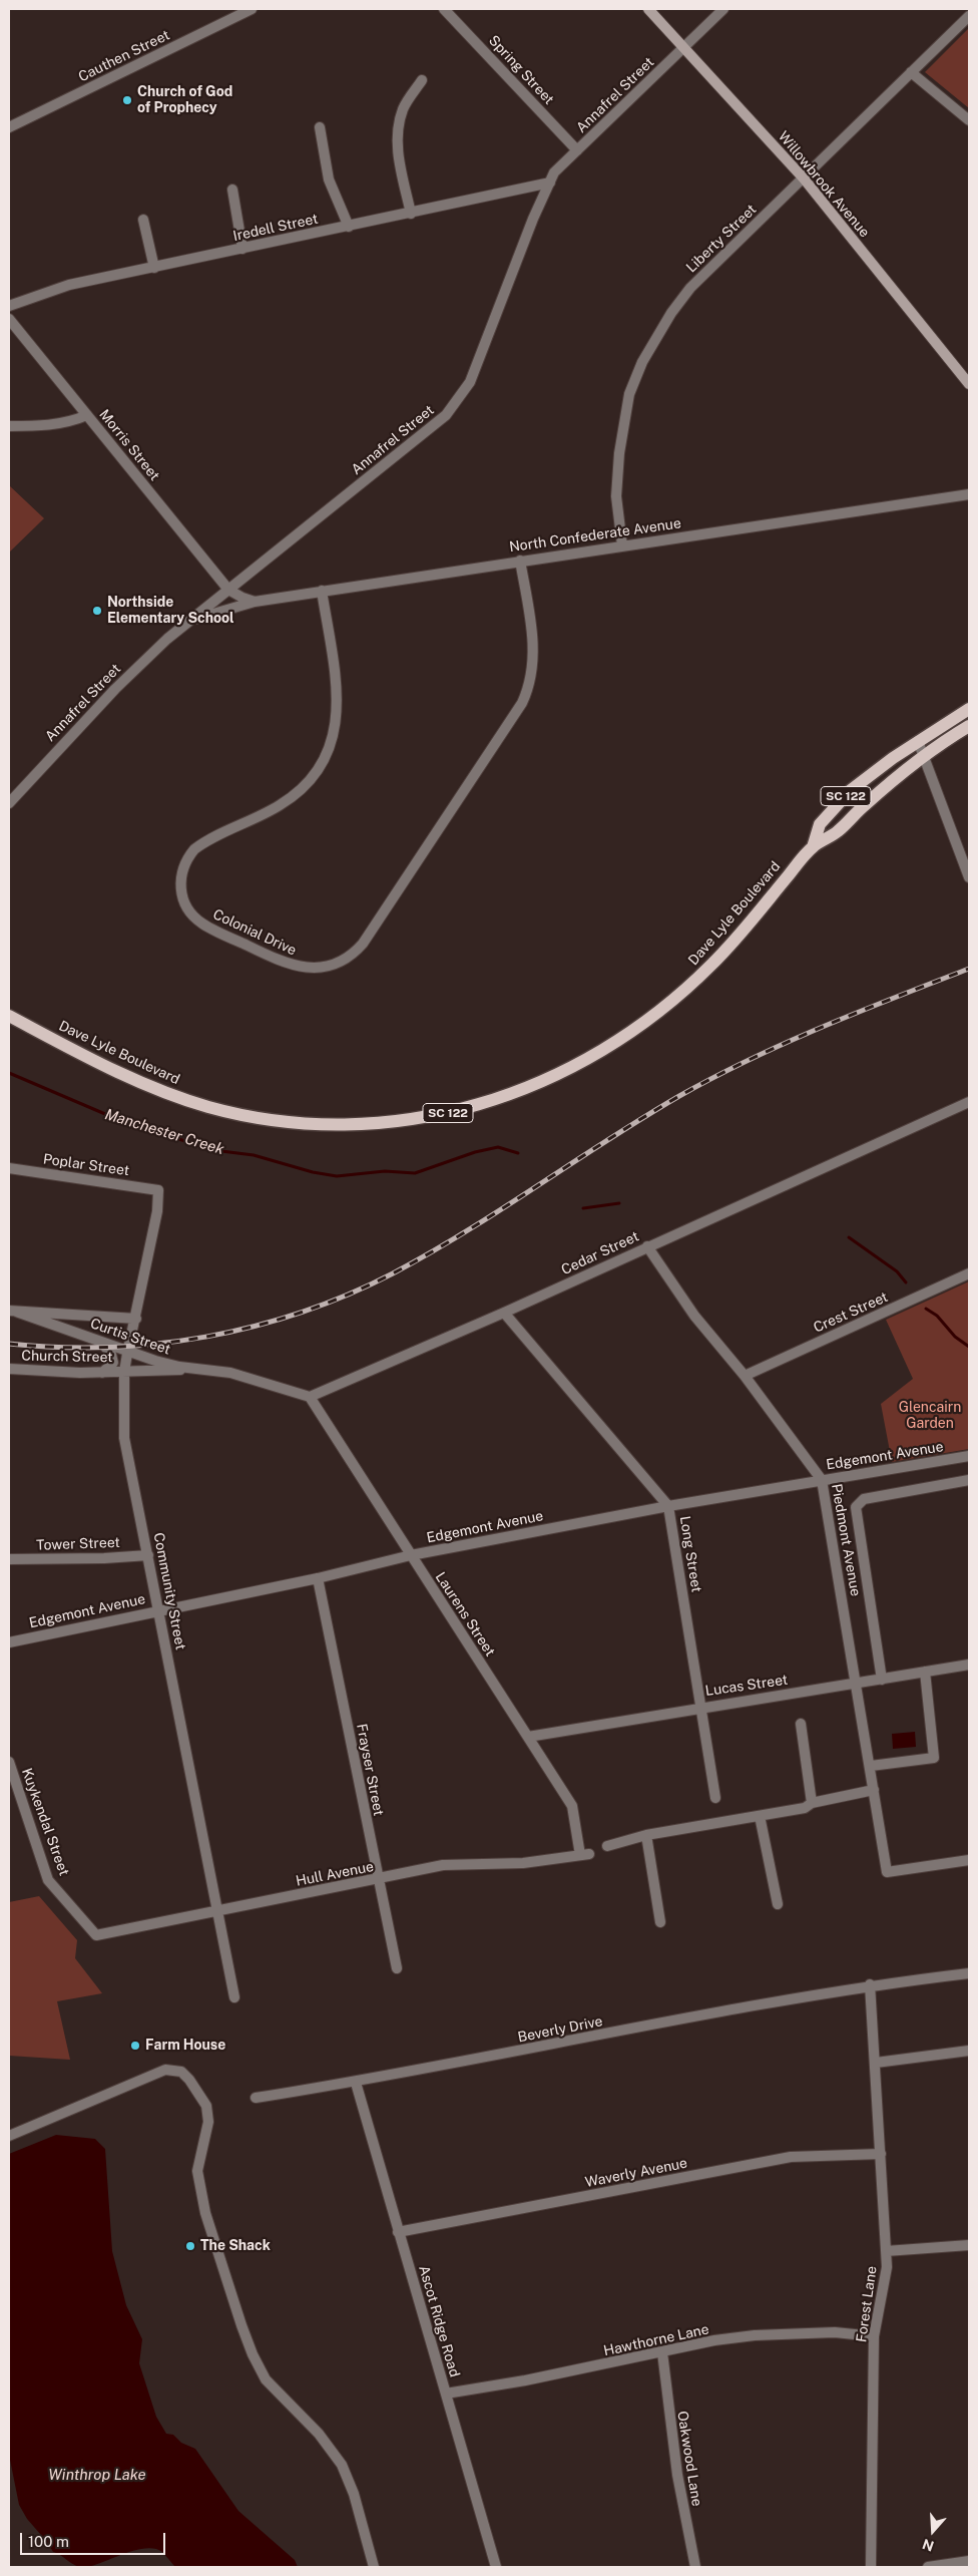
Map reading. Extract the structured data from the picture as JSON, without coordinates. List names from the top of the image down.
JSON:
{
  "streets": {
    "main road": ["SC 122", "Dave Lyle Boulevard"],
    "street": [
      "Cauthen Street",
      "Spring Street",
      "Annafrel Street",
      "Willowbrook Avenue",
      "Iredell Street",
      "Liberty Street",
      "Morris Street",
      "North Confederate Avenue",
      "Colonial Drive",
      "Poplar Street",
      "Cedar Street",
      "Crest Street",
      "Curtis Street",
      "Church Street",
      "Edgemont Avenue",
      "Piedmont Avenue",
      "Tower Street",
      "Long Street",
      "Community Street",
      "Laurens Street",
      "Lucas Street",
      "Frayser Street",
      "Kuykendal Street",
      "Hull Avenue",
      "Beverly Drive",
      "Waverly Avenue",
      "Forest Lane",
      "Ascot Ridge Road",
      "Hawthorne Lane",
      "Oakwood Lane"
    ]
  },
  "crossings": [
    ["Spring Street", "Annafrel Street"],
    ["Annafrel Street", "Willowbrook Avenue"],
    ["Annafrel Street", "Iredell Street"],
    ["Annafrel Street", "Morris Street"],
    ["Annafrel Street", "North Confederate Avenue"],
    ["Willowbrook Avenue", "Liberty Street"],
    ["Liberty Street", "North Confederate Avenue"],
    ["North Confederate Avenue", "Colonial Drive"],
    ["Poplar Street", "Community Street"],
    ["Cedar Street", "Curtis Street"],
    ["Cedar Street", "Piedmont Avenue"],
    ["Cedar Street", "Long Street"],
    ["Cedar Street", "Laurens Street"],
    ["Crest Street", "Piedmont Avenue"],
    ["Curtis Street", "Church Street"],
    ["Curtis Street", "Community Street"],
    ["Curtis Street", "Laurens Street"],
    ["Church Street", "Community Street"],
    ["Edgemont Avenue", "Piedmont Avenue"],
    ["Edgemont Avenue", "Long Street"],
    ["Edgemont Avenue", "Community Street"],
    ["Edgemont Avenue", "Laurens Street"],
    ["Edgemont Avenue", "Frayser Street"],
    ["Piedmont Avenue", "Lucas Street"],
    ["Tower Street", "Community Street"],
    ["Long Street", "Lucas Street"],
    ["Community Street", "Hull Avenue"],
    ["Laurens Street", "Lucas Street"],
    ["Laurens Street", "Hull Avenue"],
    ["Frayser Street", "Hull Avenue"],
    ["Kuykendal Street", "Hull Avenue"],
    ["Beverly Drive", "Forest Lane"],
    ["Beverly Drive", "Ascot Ridge Road"],
    ["Waverly Avenue", "Forest Lane"],
    ["Waverly Avenue", "Ascot Ridge Road"],
    ["Forest Lane", "Hawthorne Lane"],
    ["Ascot Ridge Road", "Hawthorne Lane"],
    ["Hawthorne Lane", "Oakwood Lane"]
  ],
  "water": ["Manchester Creek", "Winthrop Lake"],
  "parks": ["Glencairn Garden"],
  "places": [
    "Church of God of Prophecy",
    "Northside Elementary School",
    "Farm House",
    "The Shack"
  ],
  "scale_bar": "100 m",
  "north": "bottom"
}
